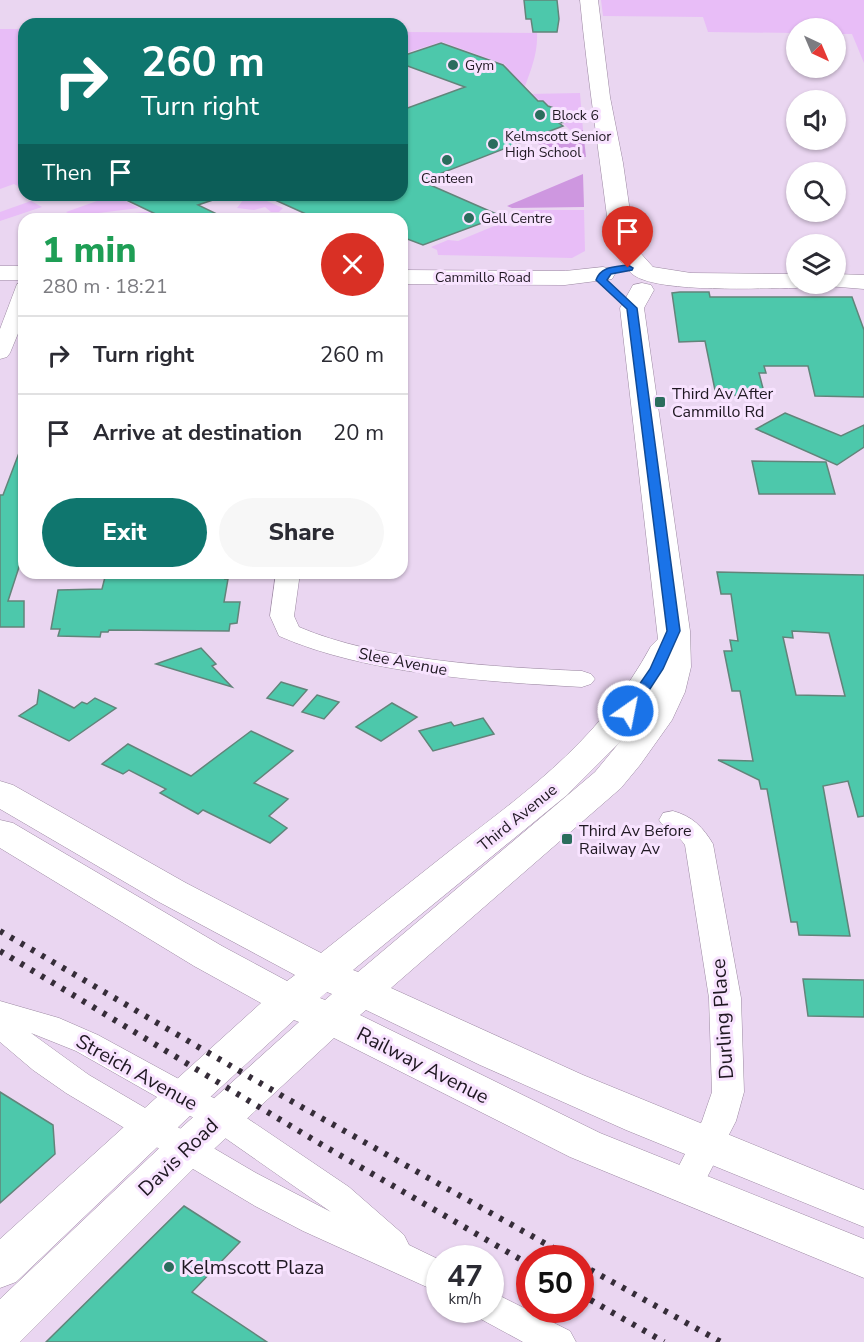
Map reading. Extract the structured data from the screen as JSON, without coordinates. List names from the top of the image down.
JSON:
{
  "streets": {
    "main road": [
      "Cammillo Road",
      "Third Avenue",
      "Railway Avenue",
      "Davis Road"
    ],
    "street": ["Slee Avenue", "Durling Place", "Streich Avenue"]
  },
  "crossings": [
    ["Cammillo Road", "Third Avenue"],
    ["Third Avenue", "Davis Road"],
    ["Durling Place", "Railway Avenue"],
    ["Railway Avenue", "Davis Road"],
    ["Streich Avenue", "Davis Road"]
  ],
  "places": {
    "other": [
      "Gym",
      "Block 6",
      "Kelmscott Senior High School",
      "Canteen",
      "Gell Centre",
      "Kelmscott Plaza"
    ],
    "transit": ["Third Av After Cammillo Rd", "Third Av Before Railway Av"]
  },
  "north": "bottom right",
  "page": {
    "turn": ["260 m", "Turn right"],
    "then": "Then",
    "heading": ["1 min", "280 m · 18:21"],
    "list": [
      {
        "name": "Turn right",
        "value": "260 m"
      },
      {
        "name": "Arrive at destination",
        "value": "20 m"
      }
    ],
    "buttons": ["Exit", "Share"],
    "speed": "47 km/h",
    "limit": "50"
  }
}
